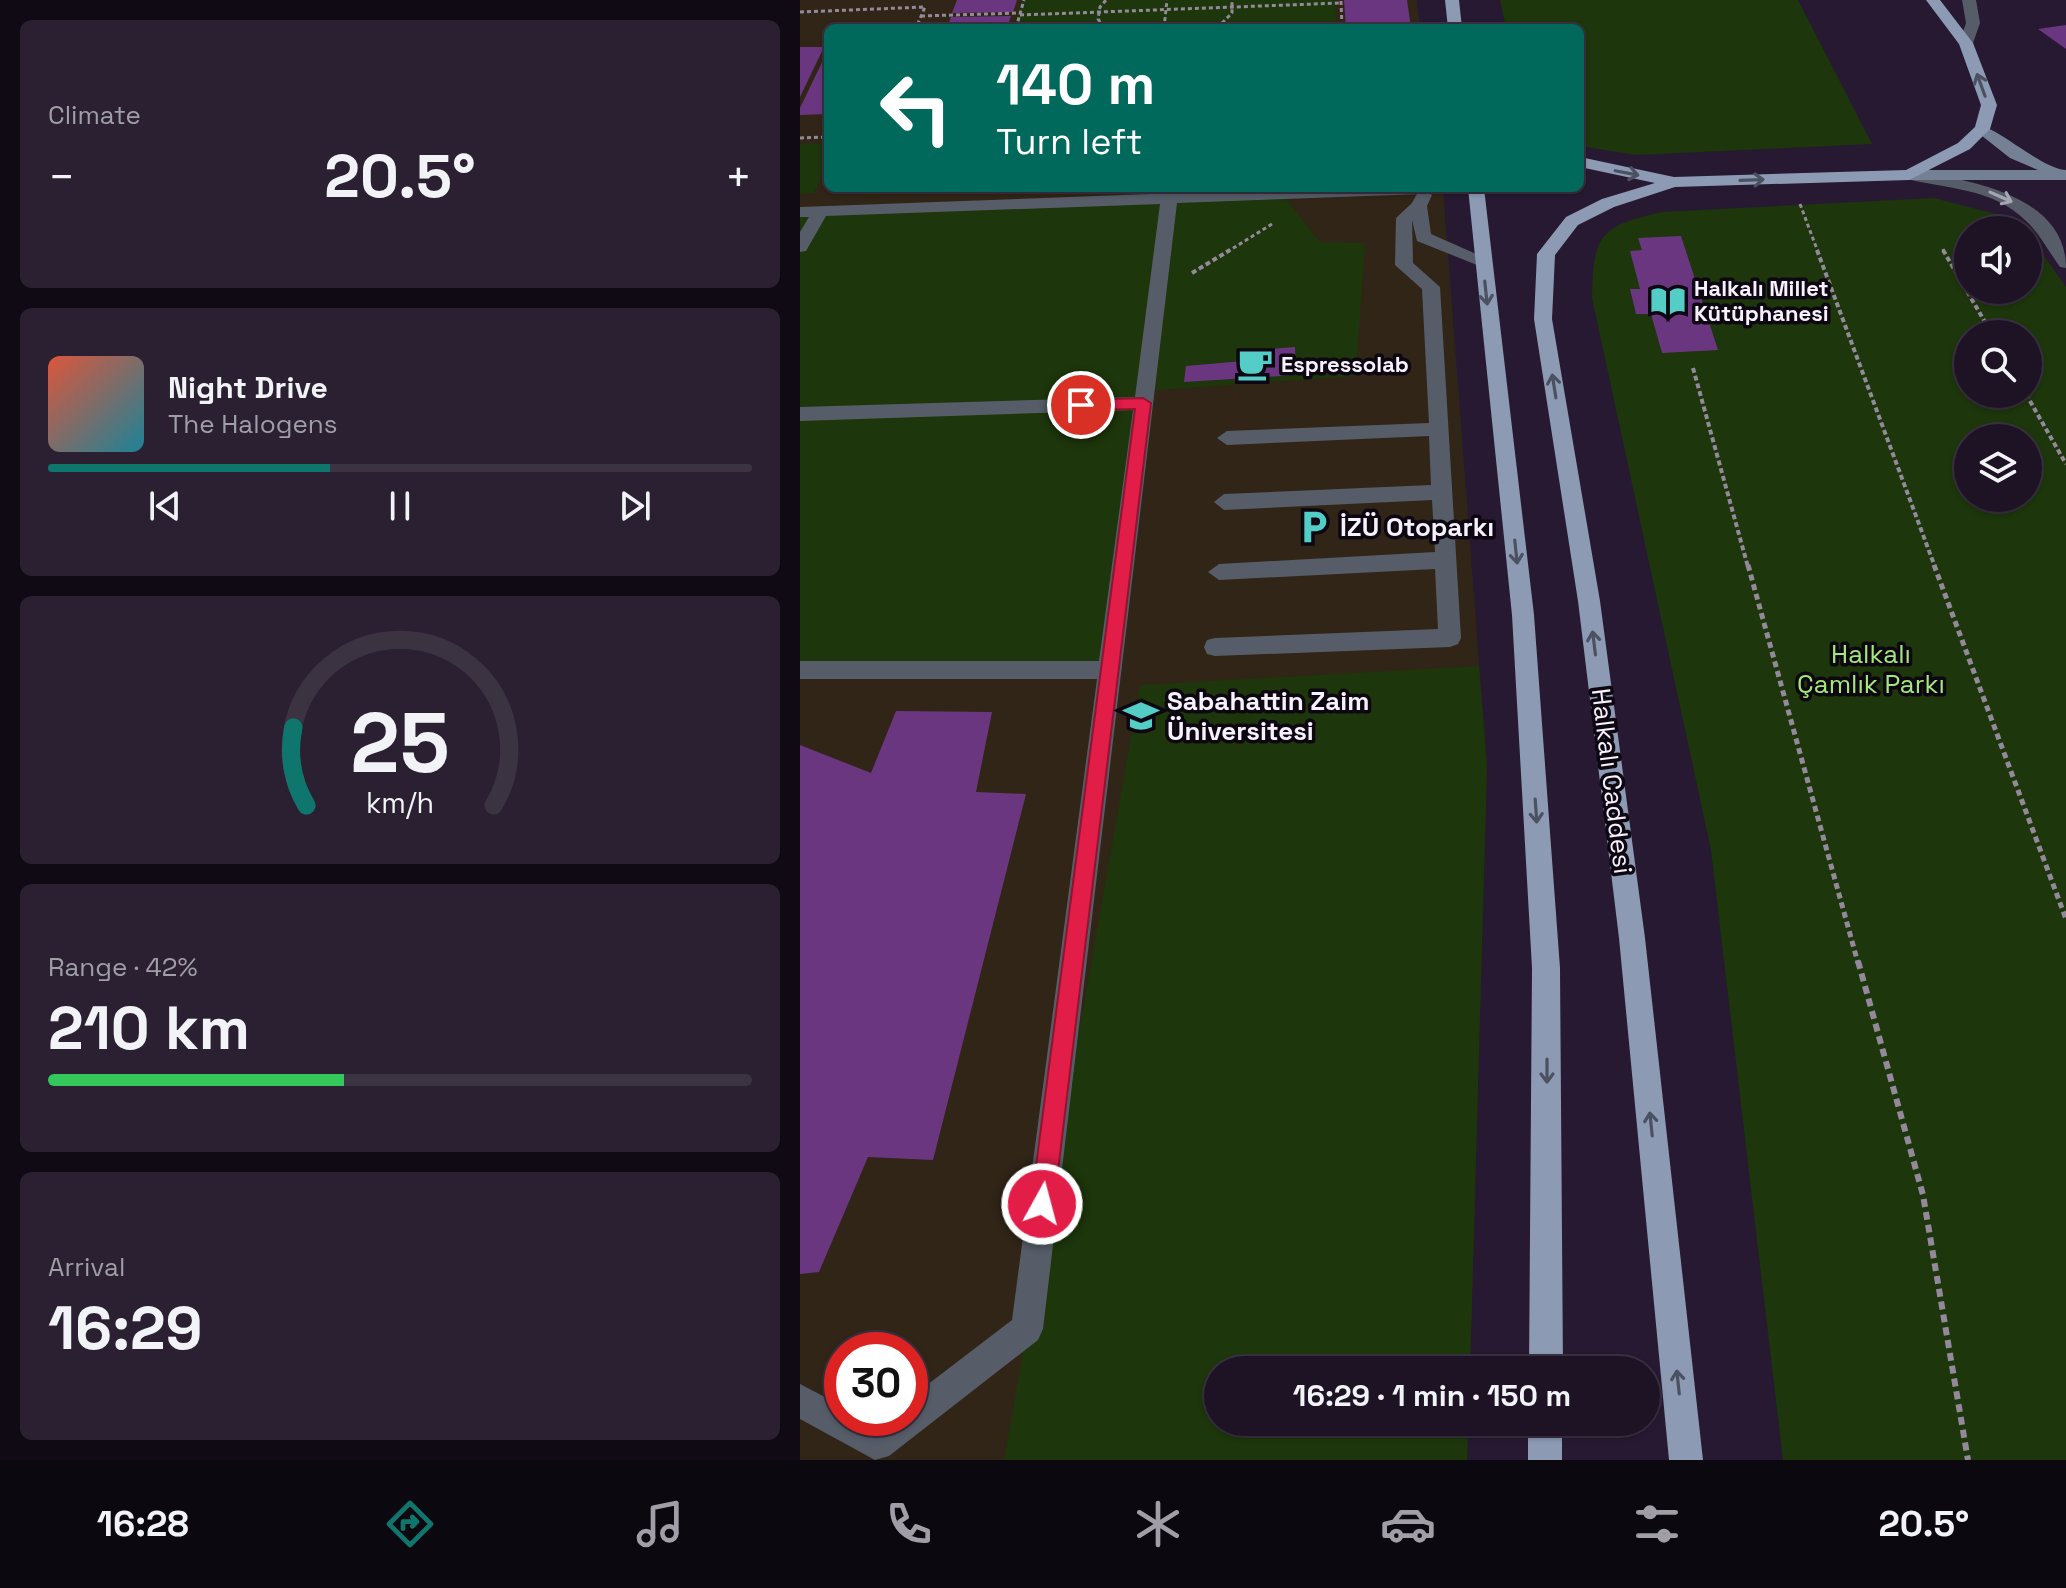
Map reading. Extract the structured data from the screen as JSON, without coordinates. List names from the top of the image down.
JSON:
{
  "streets": {
    "main road": ["Halkalı Caddesi"]
  },
  "parks": ["Halkalı Çamlık Parkı"],
  "places": {
    "library": ["Halkalı Millet Kütüphanesi"],
    "cafe": ["Espressolab"],
    "parking": ["İZÜ Otoparkı"],
    "school or university": ["Sabahattin Zaim Üniversitesi"]
  },
  "page": {
    "tile": [
      "Climate",
      ["Range · 42%", "210 km"],
      ["Arrival", "16:29"]
    ],
    "turn": ["140 m", "Turn left"],
    "heat": ["−", "20.5°", "+"],
    "song": ["Night Drive", "The Halogens"],
    "limit": "30",
    "trip": "16:29 · 1 min · 150 m",
    "tabs": ["16:28", "20.5°"],
    "gauge": ["25", "km/h"]
  }
}
